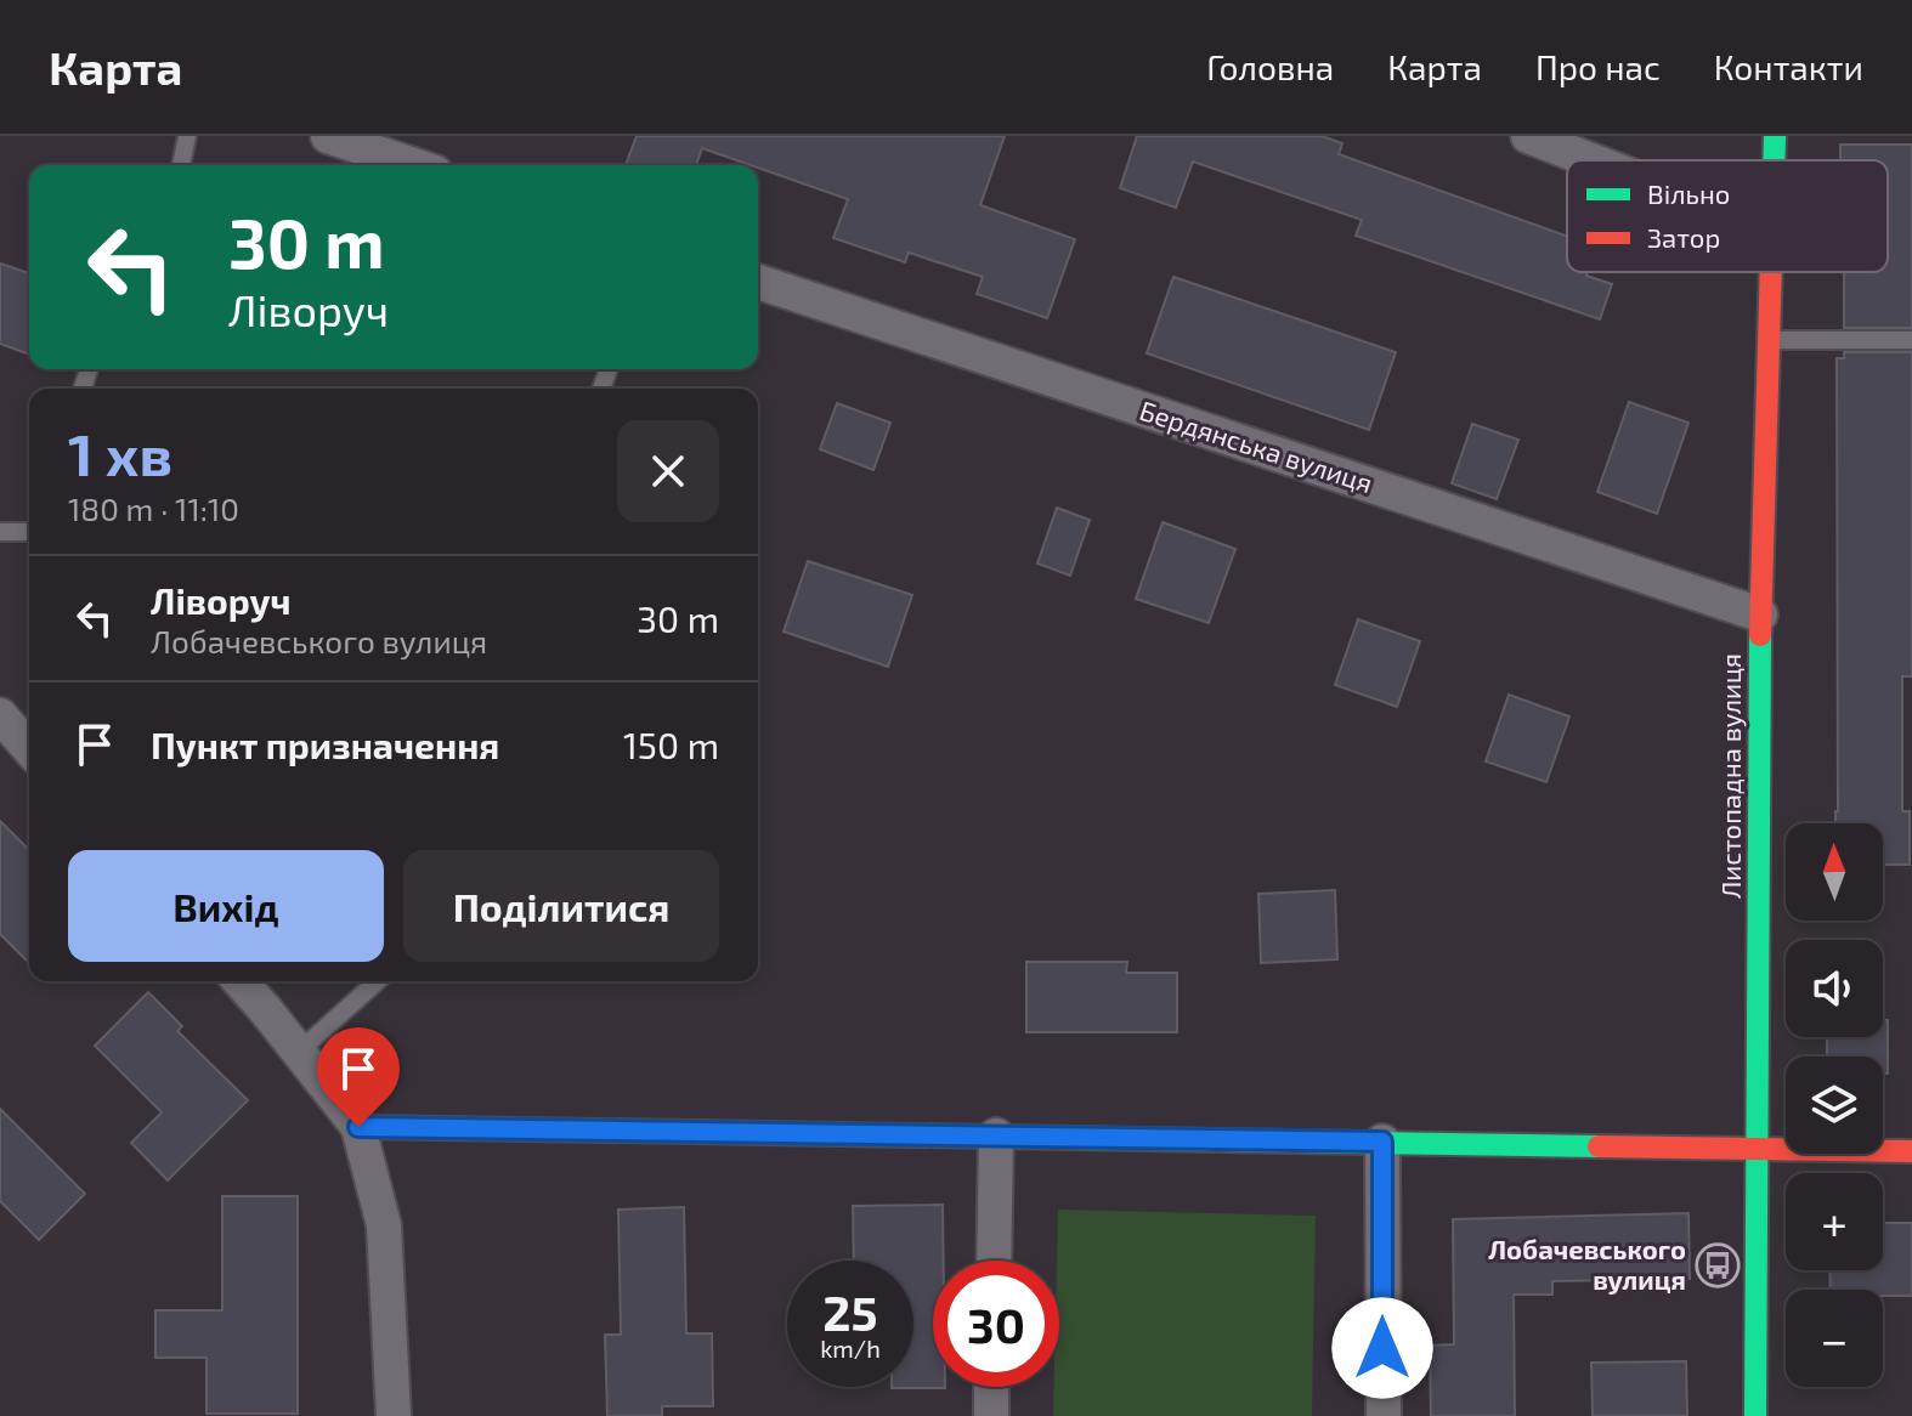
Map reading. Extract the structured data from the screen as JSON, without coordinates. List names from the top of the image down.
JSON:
{
  "streets": {
    "street": ["Бердянська вулиця", "Листопадна вулиця"]
  },
  "crossings": [
    ["Бердянська вулиця", "Листопадна вулиця"]
  ],
  "places": {
    "bus stop": ["Лобачевського вулиця"]
  },
  "legend": ["Вільно", "Затор"],
  "north": "top",
  "page": {
    "header": "Карта",
    "nav": [
      "Головна",
      "Карта",
      "Про нас",
      "Контакти"
    ],
    "turn": ["30 m", "Ліворуч"],
    "heading": ["1 хв", "180 m · 11:10"],
    "list": [
      {
        "name": "Ліворуч",
        "note": "Лобачевського вулиця",
        "value": "30 m"
      },
      {
        "name": "Пункт призначення",
        "value": "150 m"
      }
    ],
    "map_buttons": ["+", "−"],
    "buttons": ["Вихід", "Поділитися"],
    "speed": "25 km/h",
    "limit": "30"
  }
}
